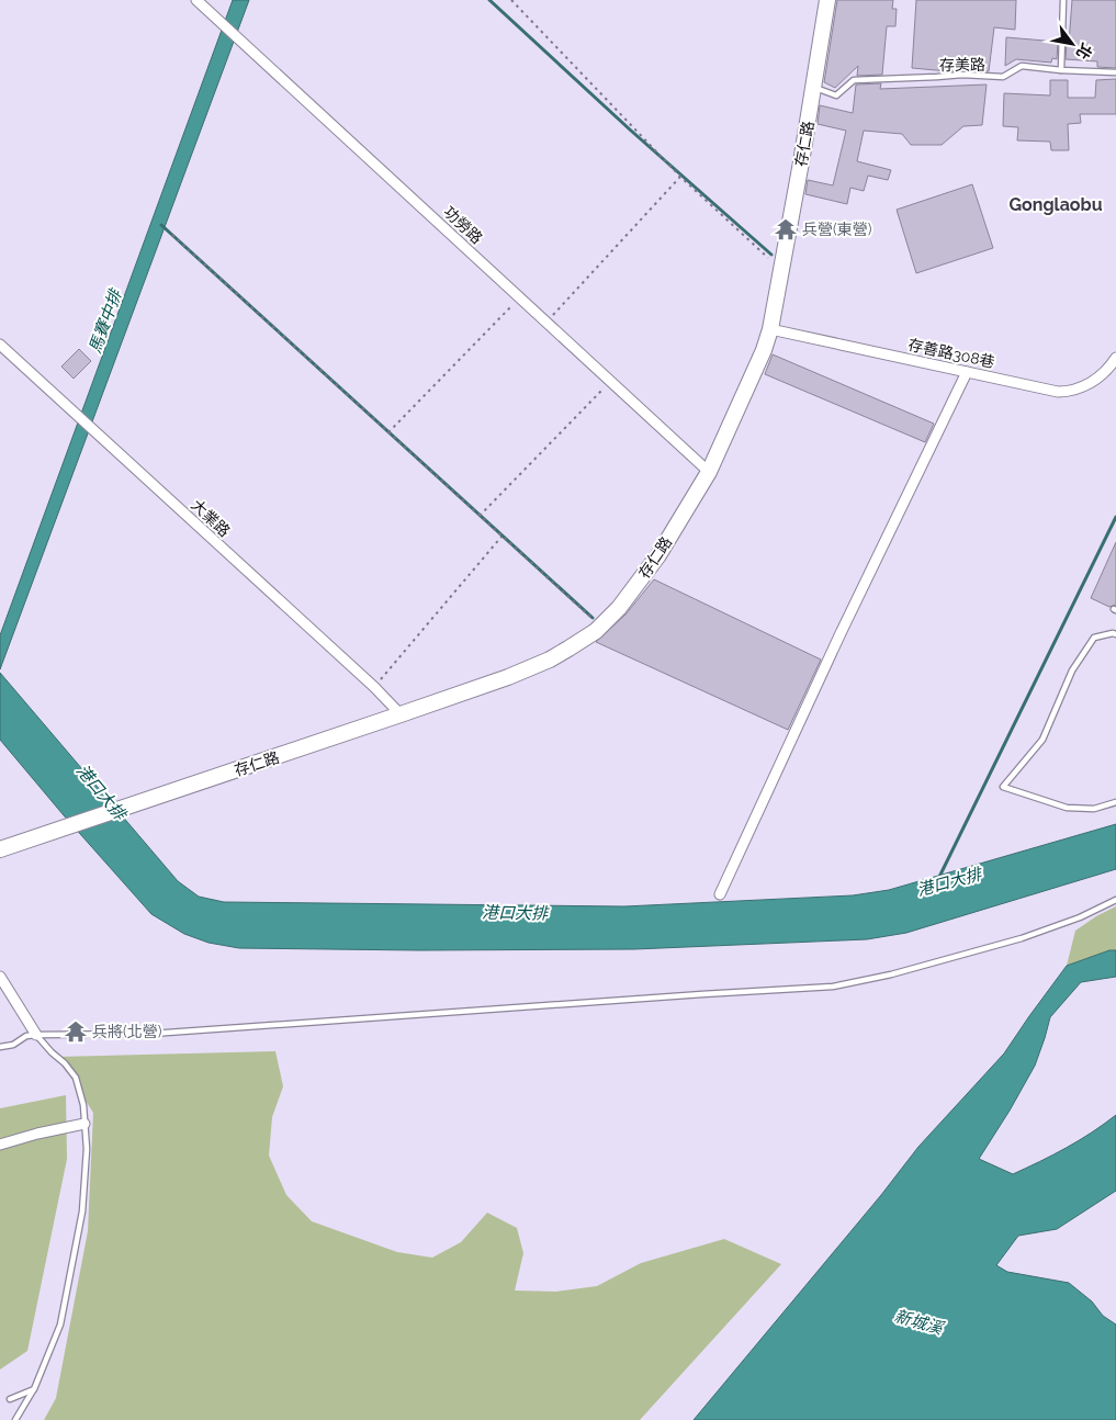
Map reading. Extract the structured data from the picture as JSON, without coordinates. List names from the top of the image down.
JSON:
{
  "streets": {
    "street": [
      "存仁路",
      "功勞路",
      "存善路308巷",
      "大業路"
    ],
    "lane": ["存美路"]
  },
  "crossings": [
    ["存美路", "存仁路"],
    ["存仁路", "功勞路"],
    ["存仁路", "存善路308巷"],
    ["存仁路", "大業路"]
  ],
  "districts": ["Gonglaobu"],
  "water": ["馬賽中排", "港口大排", "新城溪"],
  "places": {
    "temple": ["兵營(東營)", "兵將(北營)"]
  },
  "north": "bottom right"
}
